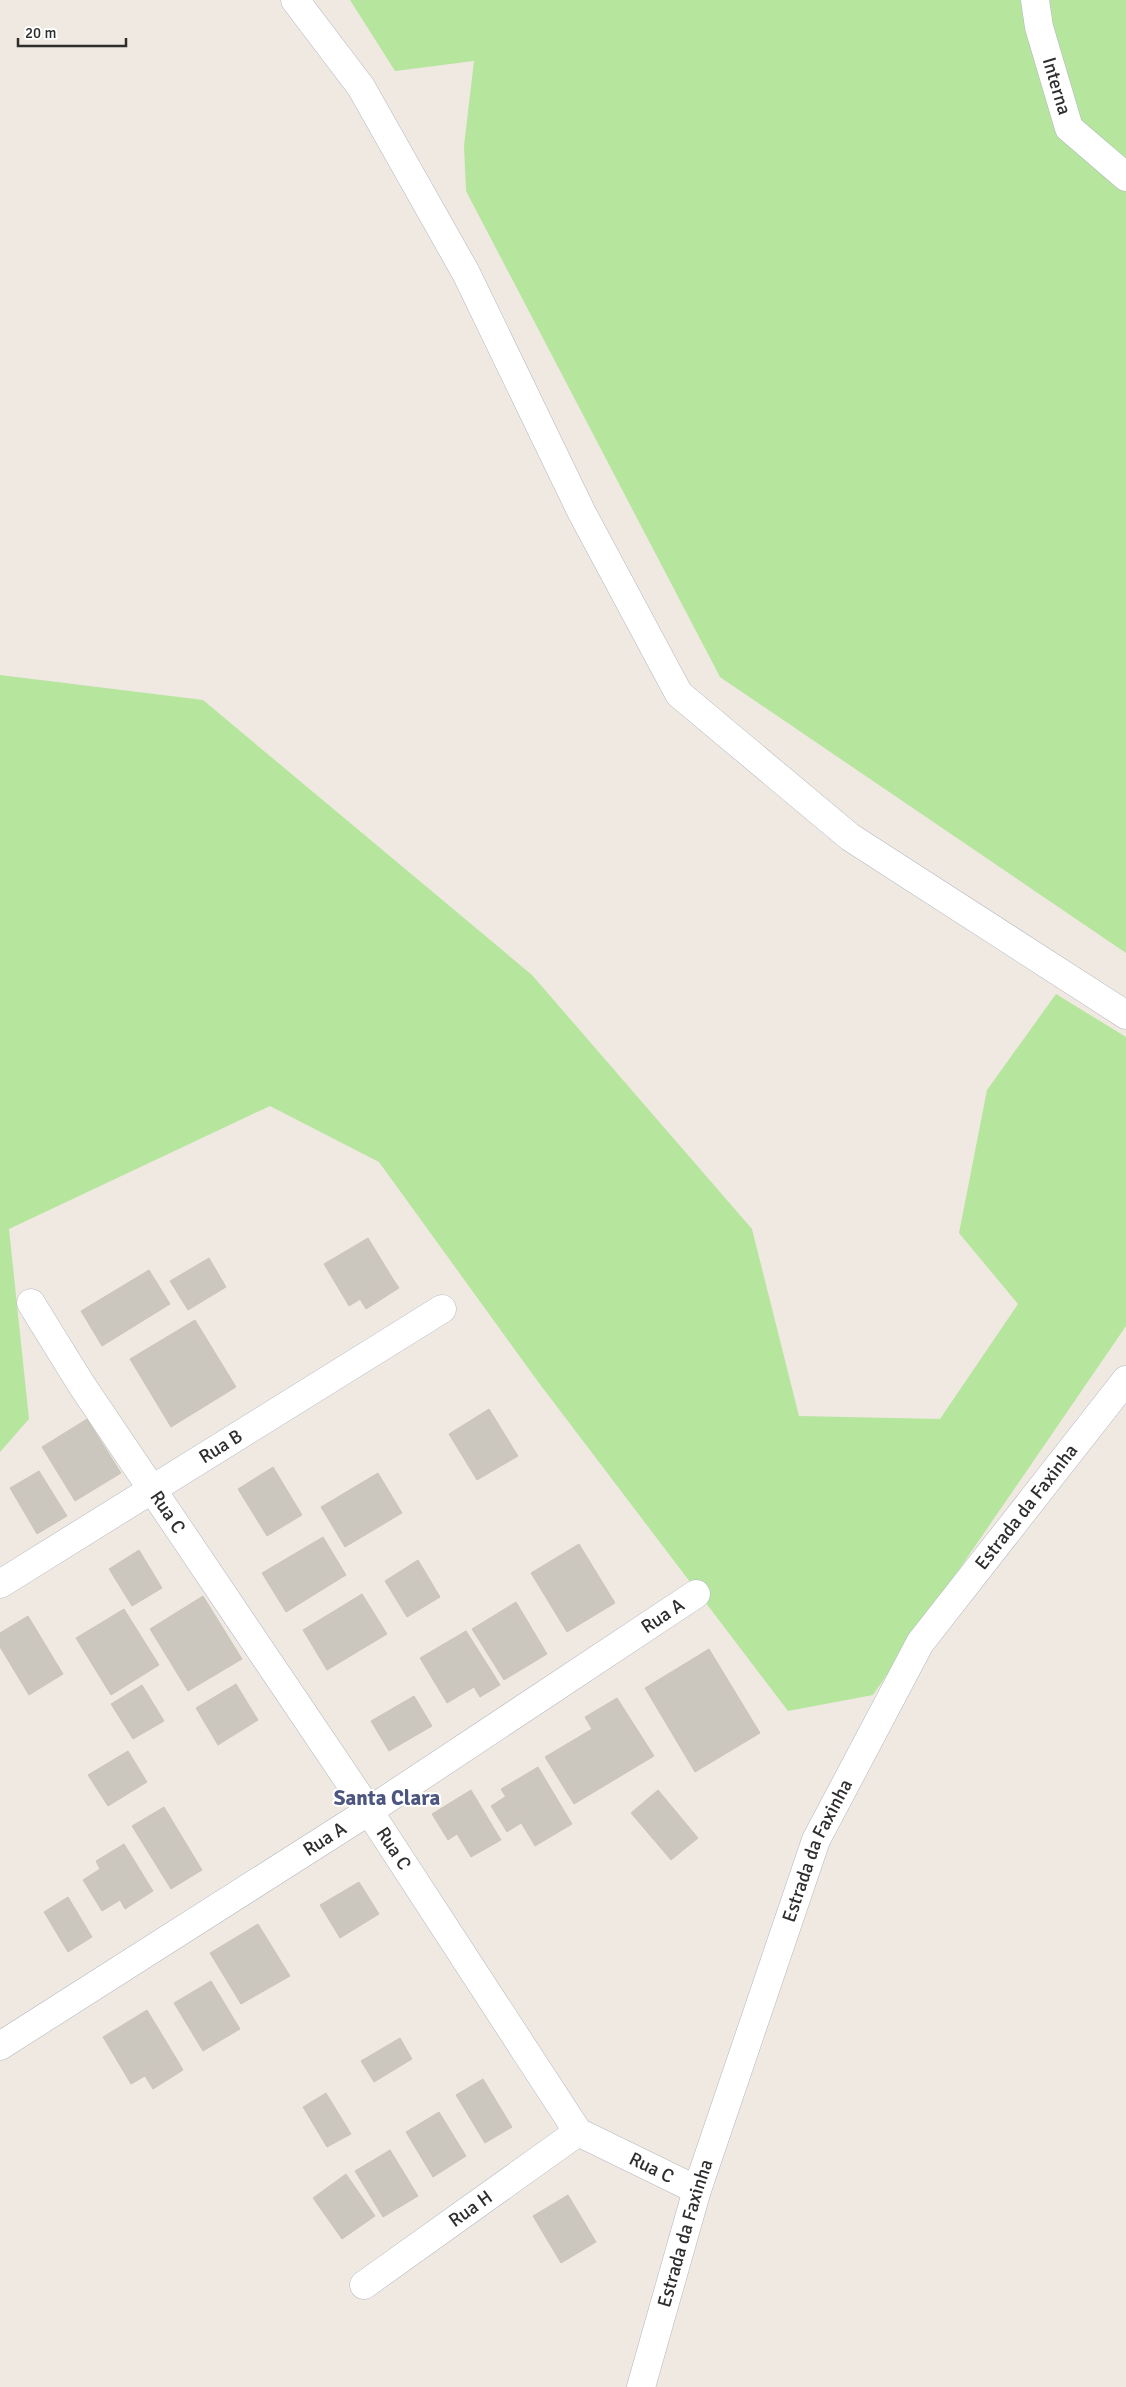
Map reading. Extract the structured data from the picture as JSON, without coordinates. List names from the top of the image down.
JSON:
{
  "streets": {
    "street": [
      "Interna",
      "Rua B",
      "Estrada da Faxinha",
      "Rua C",
      "Rua A",
      "Rua H"
    ]
  },
  "crossings": [
    ["Rua B", "Rua C"],
    ["Estrada da Faxinha", "Rua C"],
    ["Rua C", "Rua A"],
    ["Rua C", "Rua H"]
  ],
  "districts": ["Santa Clara"],
  "scale_bar": "20 m"
}
